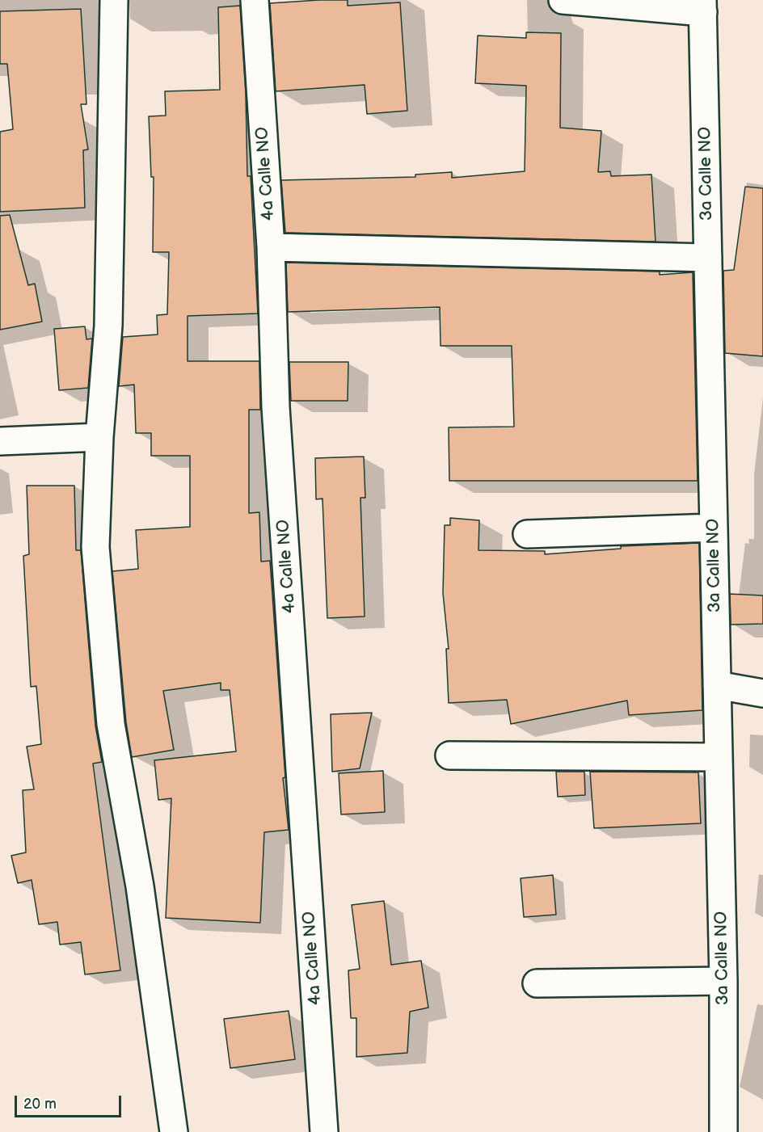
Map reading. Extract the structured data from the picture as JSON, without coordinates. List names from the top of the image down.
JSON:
{
  "streets": {
    "street": ["4a Calle NO", "3a Calle NO"]
  },
  "scale_bar": "20 m"
}
